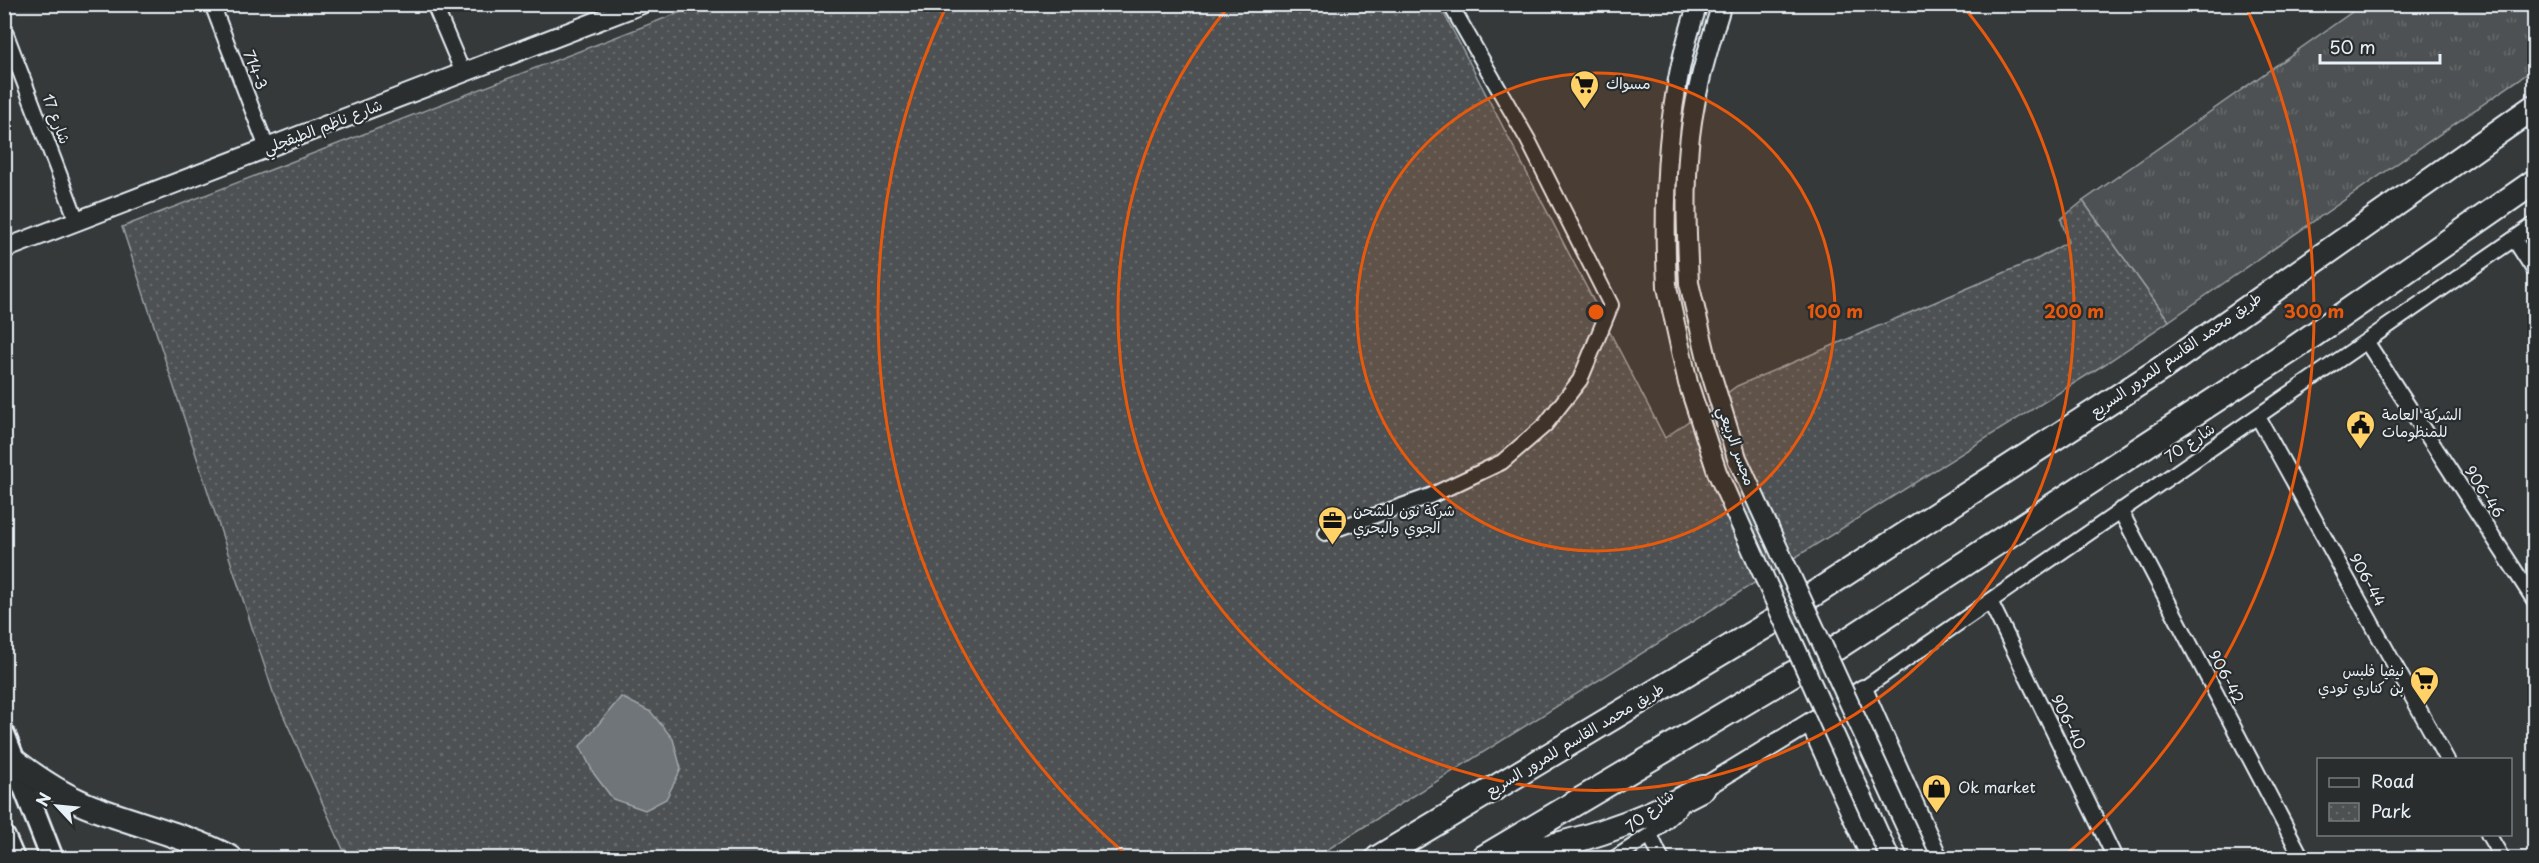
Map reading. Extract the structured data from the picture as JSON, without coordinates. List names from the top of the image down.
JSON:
{
  "streets": {
    "highway": ["طريق محمد القاسم للمرور السريع"],
    "main road": ["شارع ناظم الطبقجلي", "مجسر الربيعي"],
    "street": [
      "714-3",
      "شارع 17",
      "شارع 70",
      "906-46",
      "906-44",
      "906-42",
      "906-40"
    ]
  },
  "crossings": [
    ["714-3", "شارع ناظم الطبقجلي"],
    ["شارع 17", "شارع ناظم الطبقجلي"],
    ["شارع 70", "906-46"],
    ["شارع 70", "906-44"],
    ["شارع 70", "906-42"],
    ["شارع 70", "906-40"]
  ],
  "places": {
    "supermarket": ["مسواك", "نيفيا فلبس بن كناري تودي"],
    "public building": ["الشركة العامة للمنظومات"],
    "office": ["شركة نون للشحن الجوي والبحري"],
    "shop": ["Ok market"]
  },
  "legend": ["Road", "Park"],
  "scale_bar": "50 m",
  "north": "top left",
  "rings": ["100 m", "200 m", "300 m"]
}
